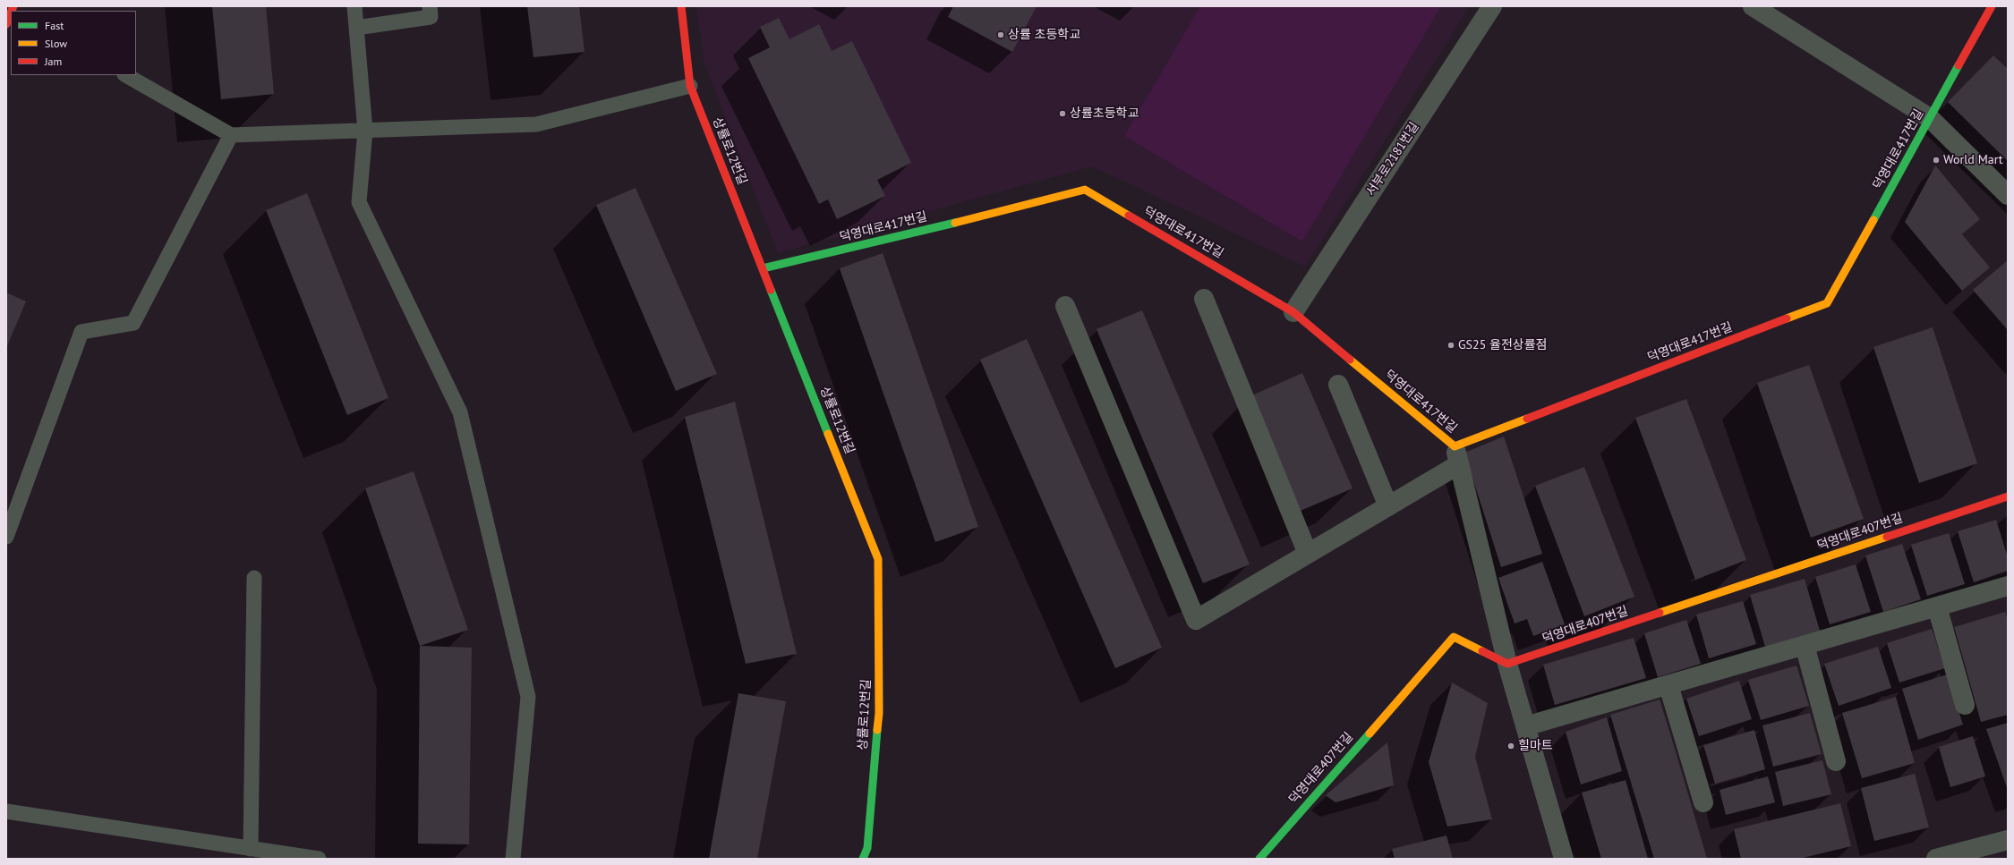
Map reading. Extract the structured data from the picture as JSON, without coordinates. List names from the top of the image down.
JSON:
{
  "streets": {
    "street": [
      "덕영대로417번길",
      "상률로12번길",
      "서부로2181번길",
      "덕영대로407번길"
    ]
  },
  "crossings": [
    ["덕영대로417번길", "상률로12번길"],
    ["덕영대로417번길", "서부로2181번길"]
  ],
  "places": [
    "상률 초등학교",
    "상률초등학교",
    "World Mart",
    "GS25 율전상률점",
    "힐마트"
  ],
  "legend": ["Fast", "Slow", "Jam"]
}
